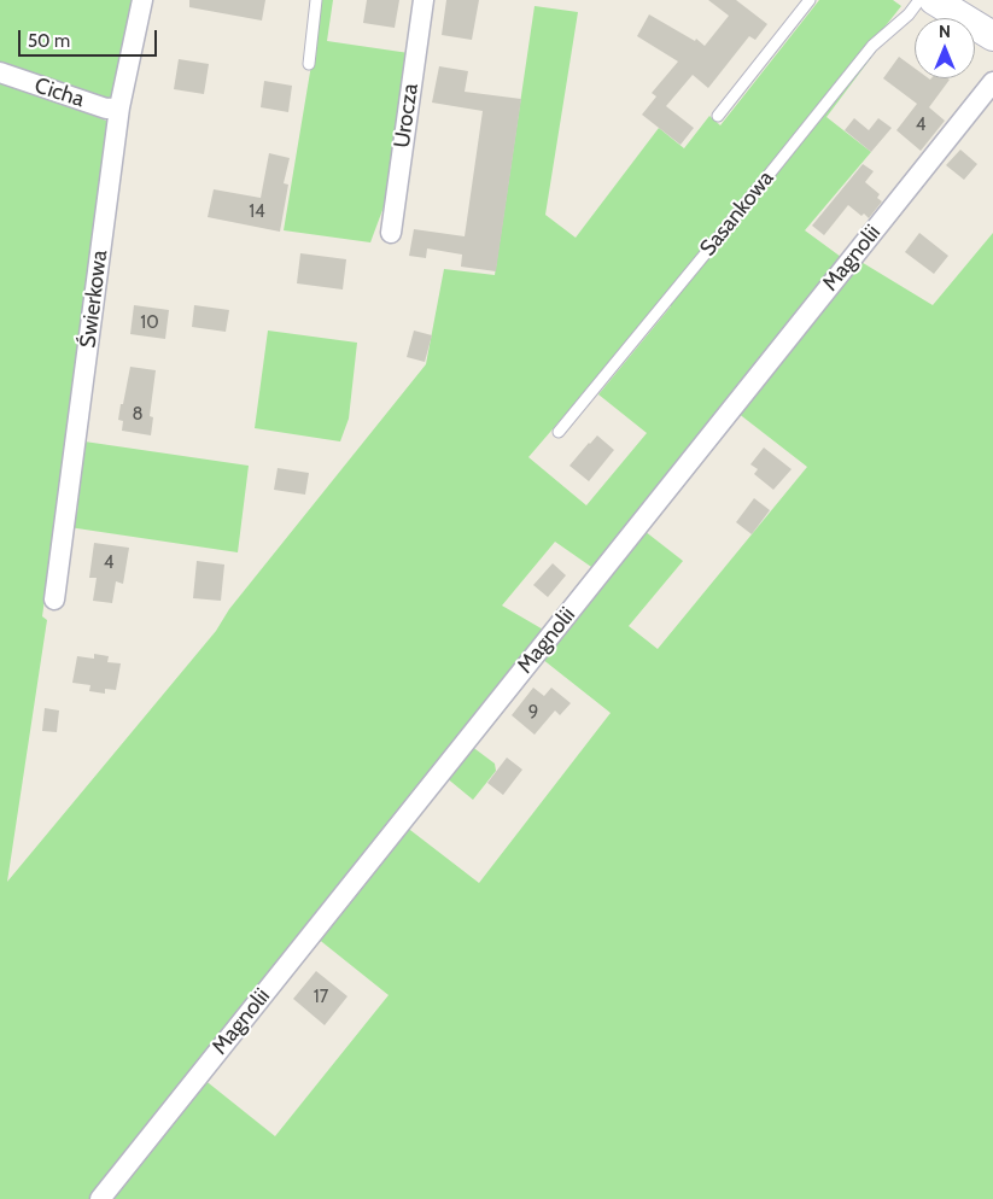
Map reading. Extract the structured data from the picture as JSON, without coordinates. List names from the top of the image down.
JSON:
{
  "streets": {
    "street": [
      "Cicha",
      "Urocza",
      "Magnolii",
      "Świerkowa"
    ],
    "lane": ["Sasankowa"]
  },
  "crossings": [
    ["Cicha", "Świerkowa"]
  ],
  "house_numbers": [
    "4",
    "14",
    "10",
    "8",
    "4",
    "9",
    "17"
  ],
  "scale_bar": "50 m",
  "north": "top"
}
